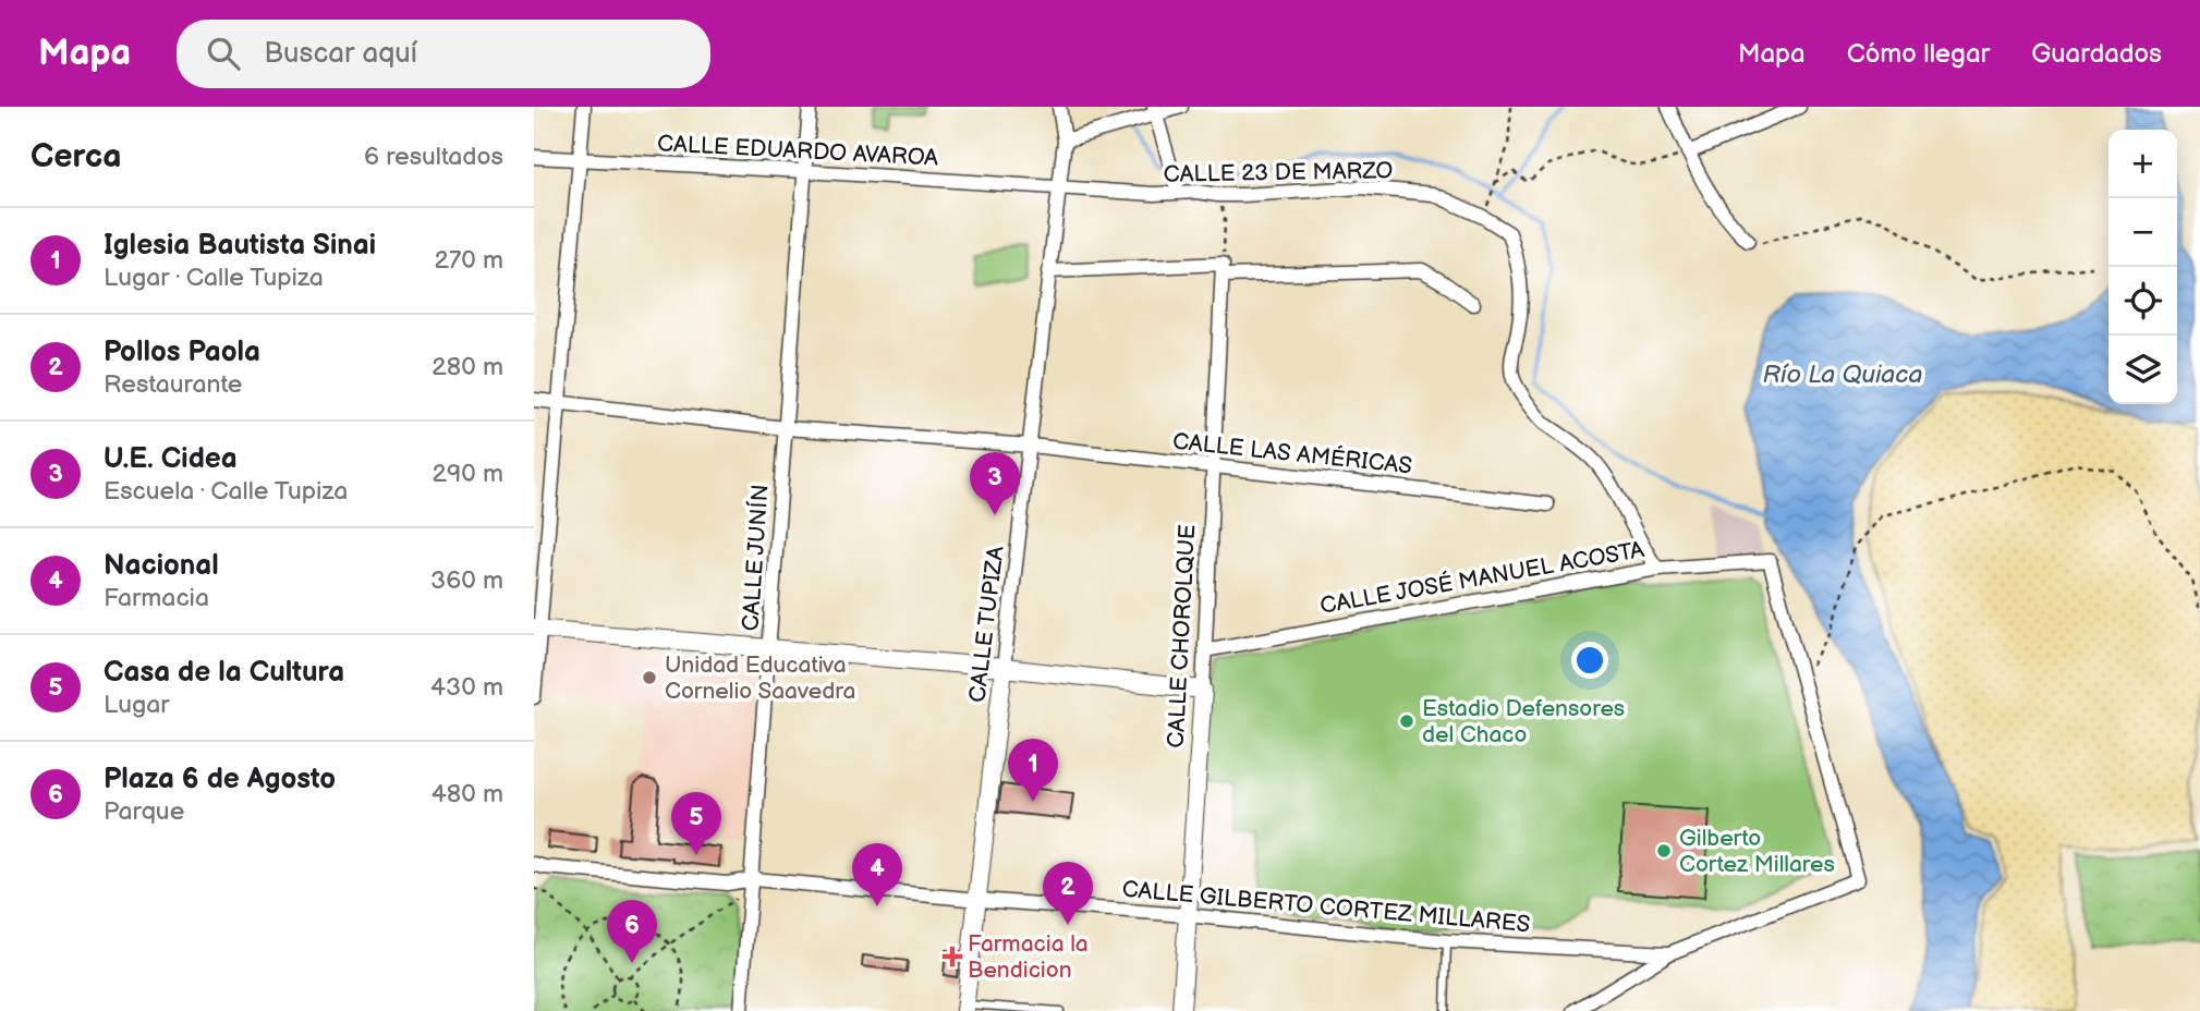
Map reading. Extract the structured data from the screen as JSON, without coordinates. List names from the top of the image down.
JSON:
{
  "streets": {
    "street": [
      "CALLE EDUARDO AVAROA",
      "CALLE 23 DE MARZO",
      "CALLE LAS AMÉRICAS",
      "CALLE JUNÍN",
      "CALLE JOSÉ MANUEL ACOSTA",
      "CALLE TUPIZA",
      "CALLE CHOROLQUE",
      "CALLE GILBERTO CORTEZ MILLARES"
    ]
  },
  "crossings": [
    ["CALLE EDUARDO AVAROA", "CALLE 23 DE MARZO"],
    ["CALLE EDUARDO AVAROA", "CALLE JUNÍN"],
    ["CALLE EDUARDO AVAROA", "CALLE TUPIZA"],
    ["CALLE 23 DE MARZO", "CALLE JOSÉ MANUEL ACOSTA"],
    ["CALLE 23 DE MARZO", "CALLE TUPIZA"],
    ["CALLE LAS AMÉRICAS", "CALLE JUNÍN"],
    ["CALLE LAS AMÉRICAS", "CALLE TUPIZA"],
    ["CALLE LAS AMÉRICAS", "CALLE CHOROLQUE"],
    ["CALLE JUNÍN", "CALLE GILBERTO CORTEZ MILLARES"],
    ["CALLE JOSÉ MANUEL ACOSTA", "CALLE CHOROLQUE"],
    ["CALLE TUPIZA", "CALLE GILBERTO CORTEZ MILLARES"],
    ["CALLE CHOROLQUE", "CALLE GILBERTO CORTEZ MILLARES"]
  ],
  "water": ["Río La Quiaca"],
  "places": {
    "other": ["Unidad Educativa Cornelio Saavedra", "Estadio Defensores del Chaco", "Gilberto Cortez Millares"],
    "health": ["Farmacia la Bendicion"]
  },
  "page": {
    "header": "Mapa",
    "search": "Buscar aquí",
    "nav": ["Mapa", "Cómo llegar", "Guardados"],
    "heading": ["Cerca", "6 resultados"],
    "map_buttons": ["+", "−"],
    "list": [
      {
        "mark": "1",
        "name": "Iglesia Bautista Sinai",
        "note": "Lugar · Calle Tupiza",
        "value": "270 m"
      },
      {
        "mark": "2",
        "name": "Pollos Paola",
        "note": "Restaurante",
        "value": "280 m"
      },
      {
        "mark": "3",
        "name": "U.E. Cidea",
        "note": "Escuela · Calle Tupiza",
        "value": "290 m"
      },
      {
        "mark": "4",
        "name": "Nacional",
        "note": "Farmacia",
        "value": "360 m"
      },
      {
        "mark": "5",
        "name": "Casa de la Cultura",
        "note": "Lugar",
        "value": "430 m"
      },
      {
        "mark": "6",
        "name": "Plaza 6 de Agosto",
        "note": "Parque",
        "value": "480 m"
      }
    ],
    "pins": [
      "3",
      "1",
      "5",
      "4",
      "2",
      "6"
    ]
  }
}
